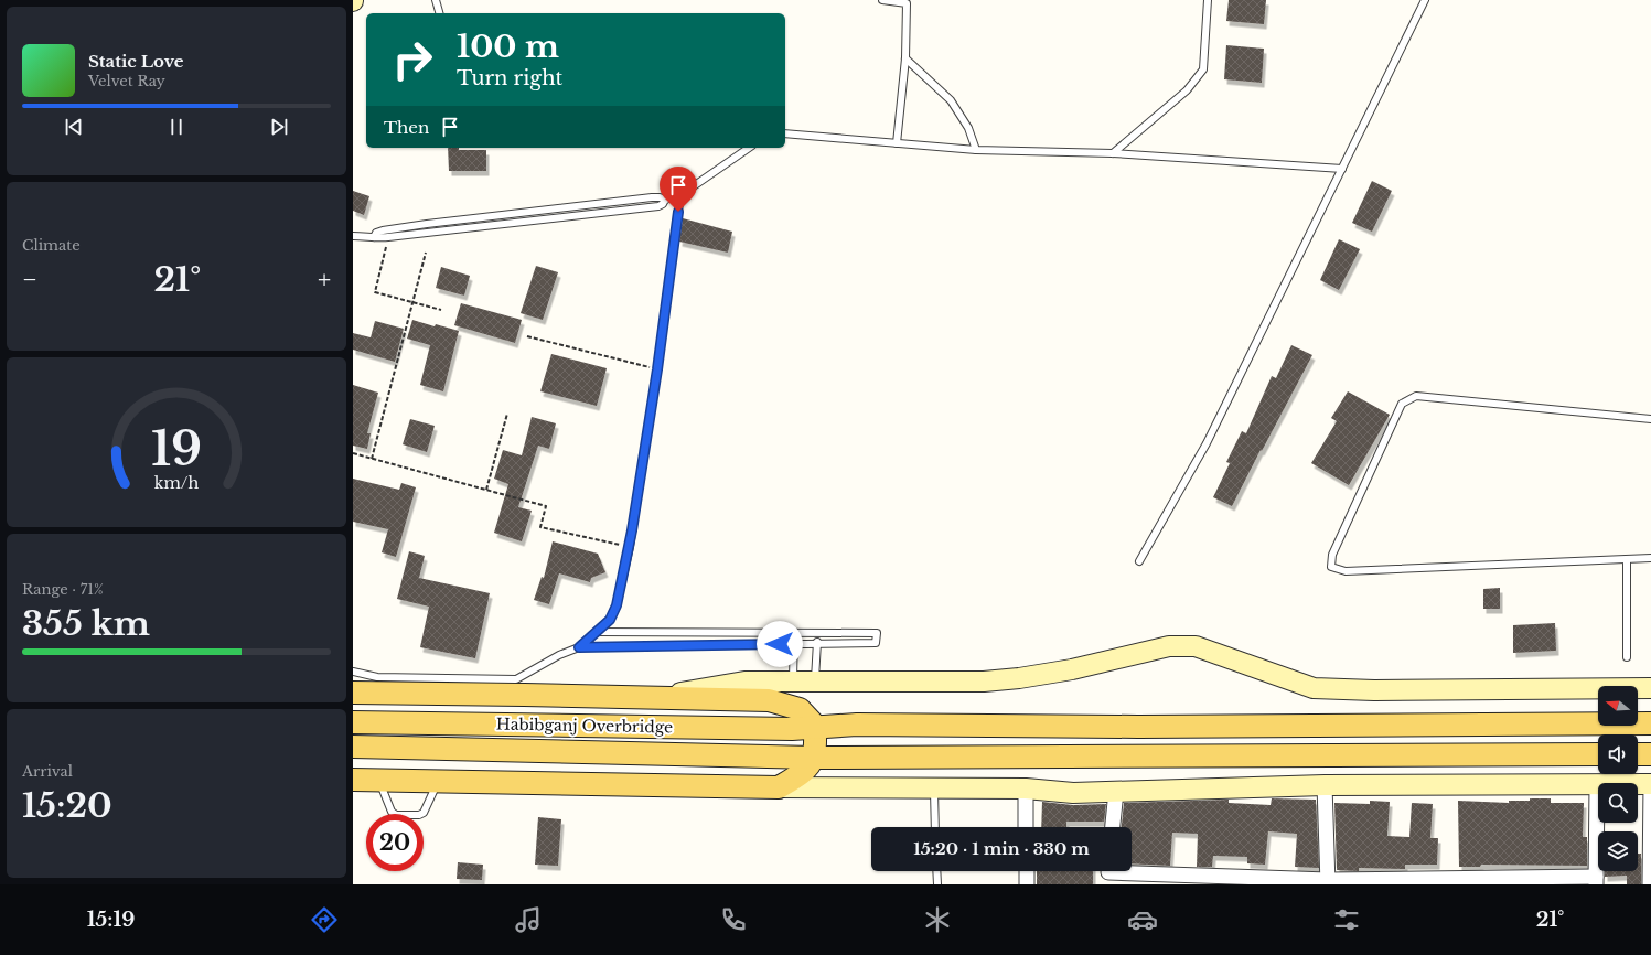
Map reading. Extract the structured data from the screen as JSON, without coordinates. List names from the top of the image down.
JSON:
{
  "streets": {
    "main road": ["Habibganj Overbridge"]
  },
  "north": "left",
  "page": {
    "turn": ["100 m", "Turn right"],
    "song": ["Static Love", "Velvet Ray"],
    "then": "Then",
    "tile": [
      "Climate",
      ["Range · 71%", "355 km"],
      ["Arrival", "15:20"]
    ],
    "heat": ["−", "21°", "+"],
    "limit": "20",
    "trip": "15:20 · 1 min · 330 m",
    "tabs": ["15:19", "21°"],
    "gauge": ["19", "km/h"]
  }
}
